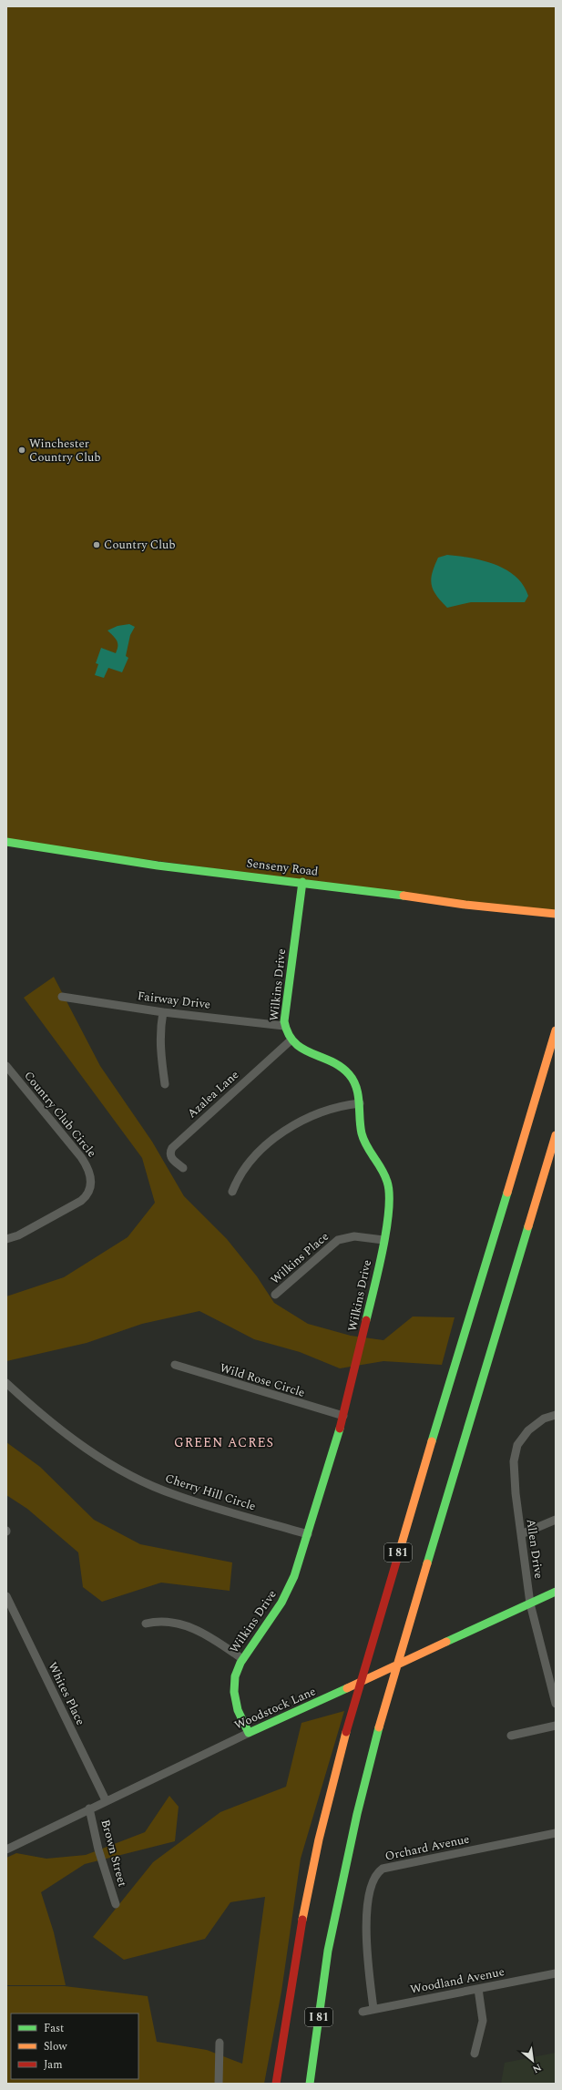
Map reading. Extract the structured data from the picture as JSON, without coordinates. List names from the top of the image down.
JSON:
{
  "streets": {
    "main road": [
      "Senseny Road",
      "Wilkins Drive",
      "I 81",
      "Woodstock Lane"
    ],
    "street": [
      "Fairway Drive",
      "Azalea Lane",
      "Country Club Circle",
      "Wilkins Place",
      "Wild Rose Circle",
      "Cherry Hill Circle",
      "Allen Drive",
      "Whites Place",
      "Orchard Avenue",
      "Brown Street",
      "Woodland Avenue"
    ]
  },
  "crossings": [
    ["Senseny Road", "Wilkins Drive"],
    ["Wilkins Drive", "Fairway Drive"],
    ["Wilkins Drive", "Azalea Lane"],
    ["Wilkins Drive", "Wilkins Place"],
    ["Wilkins Drive", "Wild Rose Circle"],
    ["Wilkins Drive", "Cherry Hill Circle"],
    ["Wilkins Drive", "Woodstock Lane"],
    ["Allen Drive", "Woodstock Lane"],
    ["Whites Place", "Woodstock Lane"],
    ["Woodstock Lane", "Brown Street"],
    ["Orchard Avenue", "Woodland Avenue"]
  ],
  "districts": ["GREEN ACRES"],
  "places": ["Winchester Country Club", "Country Club"],
  "legend": ["Fast", "Slow", "Jam"],
  "north": "bottom right"
}
